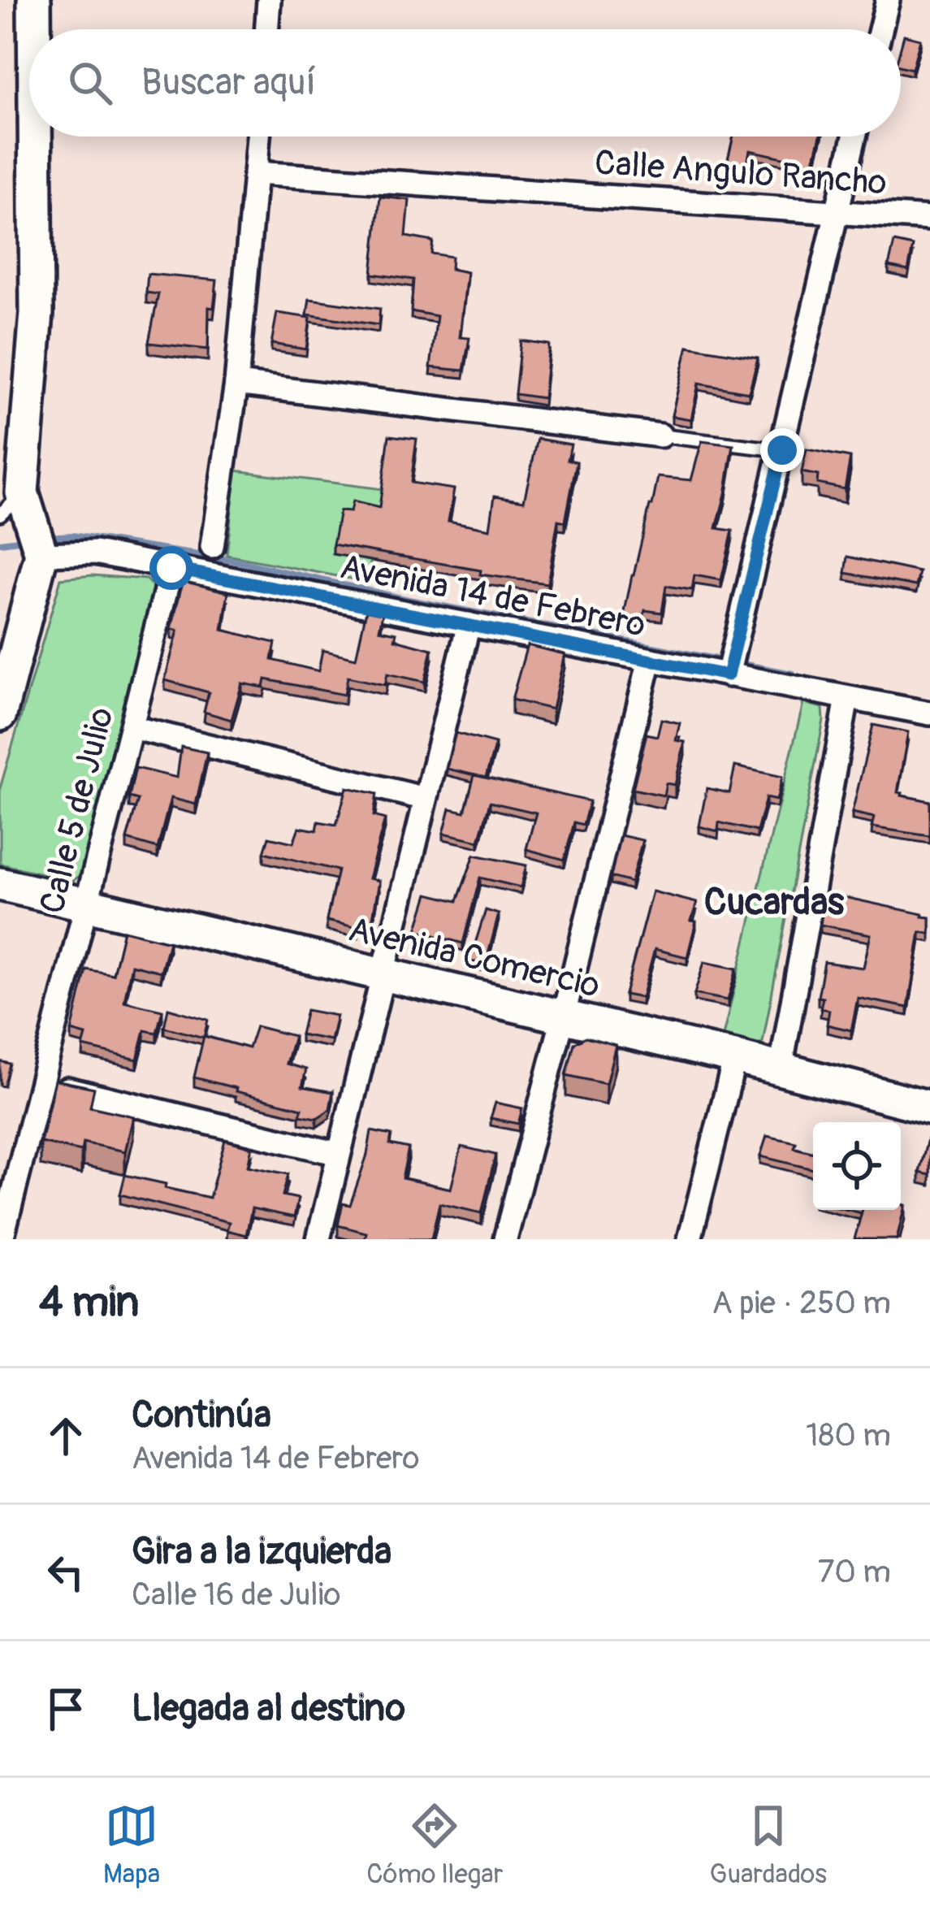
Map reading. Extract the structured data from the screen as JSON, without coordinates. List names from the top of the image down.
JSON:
{
  "streets": {
    "street": [
      "Calle Angulo Rancho",
      "Avenida 14 de Febrero",
      "Calle 5 de Julio",
      "Avenida Comercio"
    ]
  },
  "crossings": [
    ["Avenida 14 de Febrero", "Calle 5 de Julio"],
    ["Calle 5 de Julio", "Avenida Comercio"]
  ],
  "districts": ["Cucardas"],
  "page": {
    "search": "Buscar aquí",
    "heading": ["4 min", "A pie · 250 m"],
    "list": [
      ["Continúa", "Avenida 14 de Febrero", "180 m"],
      ["Gira a la izquierda", "Calle 16 de Julio", "70 m"],
      "Llegada al destino"
    ],
    "nav": ["Mapa", "Cómo llegar", "Guardados"]
  }
}
